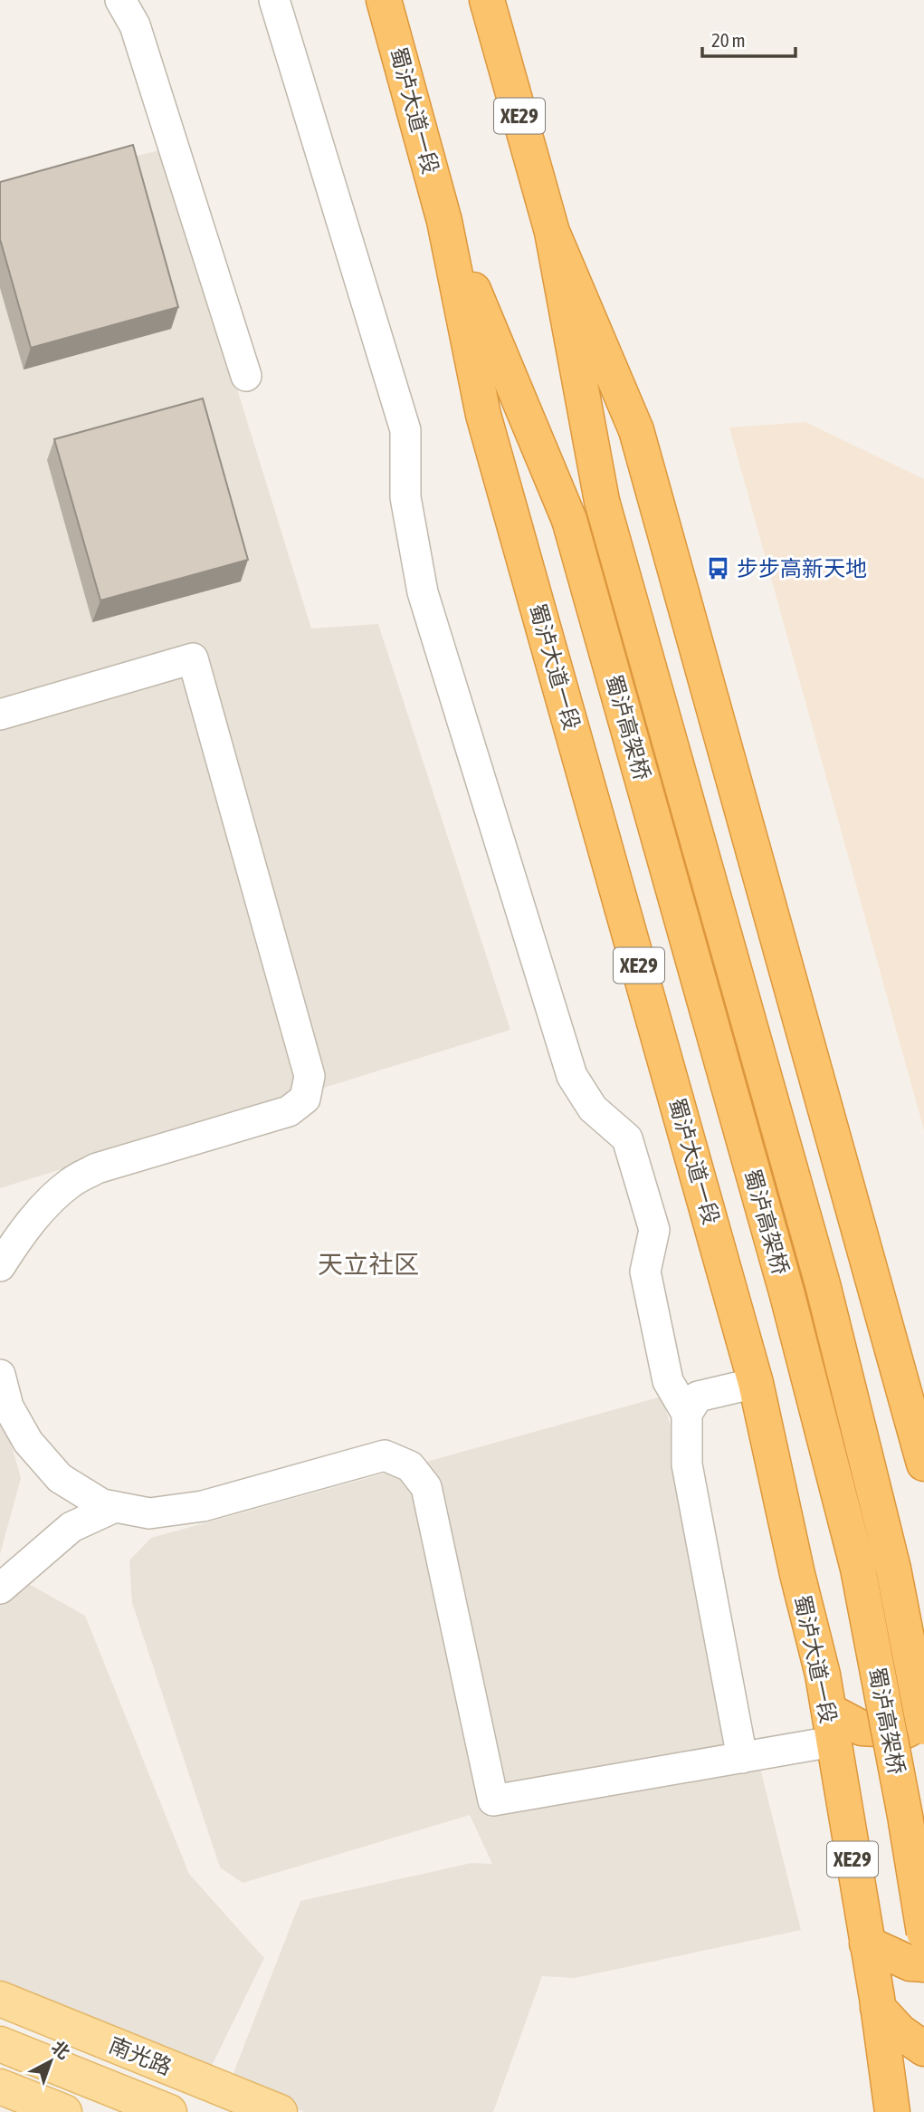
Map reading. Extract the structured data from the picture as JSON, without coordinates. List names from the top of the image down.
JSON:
{
  "streets": {
    "highway": ["蜀泸大道一段", "XE29", "蜀泸高架桥"],
    "main road": ["南光路"]
  },
  "crossings": [
    ["蜀泸大道一段", "蜀泸高架桥"],
    ["XE29", "蜀泸高架桥"]
  ],
  "districts": ["天立社区"],
  "places": {
    "bus stop": ["步步高新天地"]
  },
  "scale_bar": "20 m",
  "north": "top right"
}
